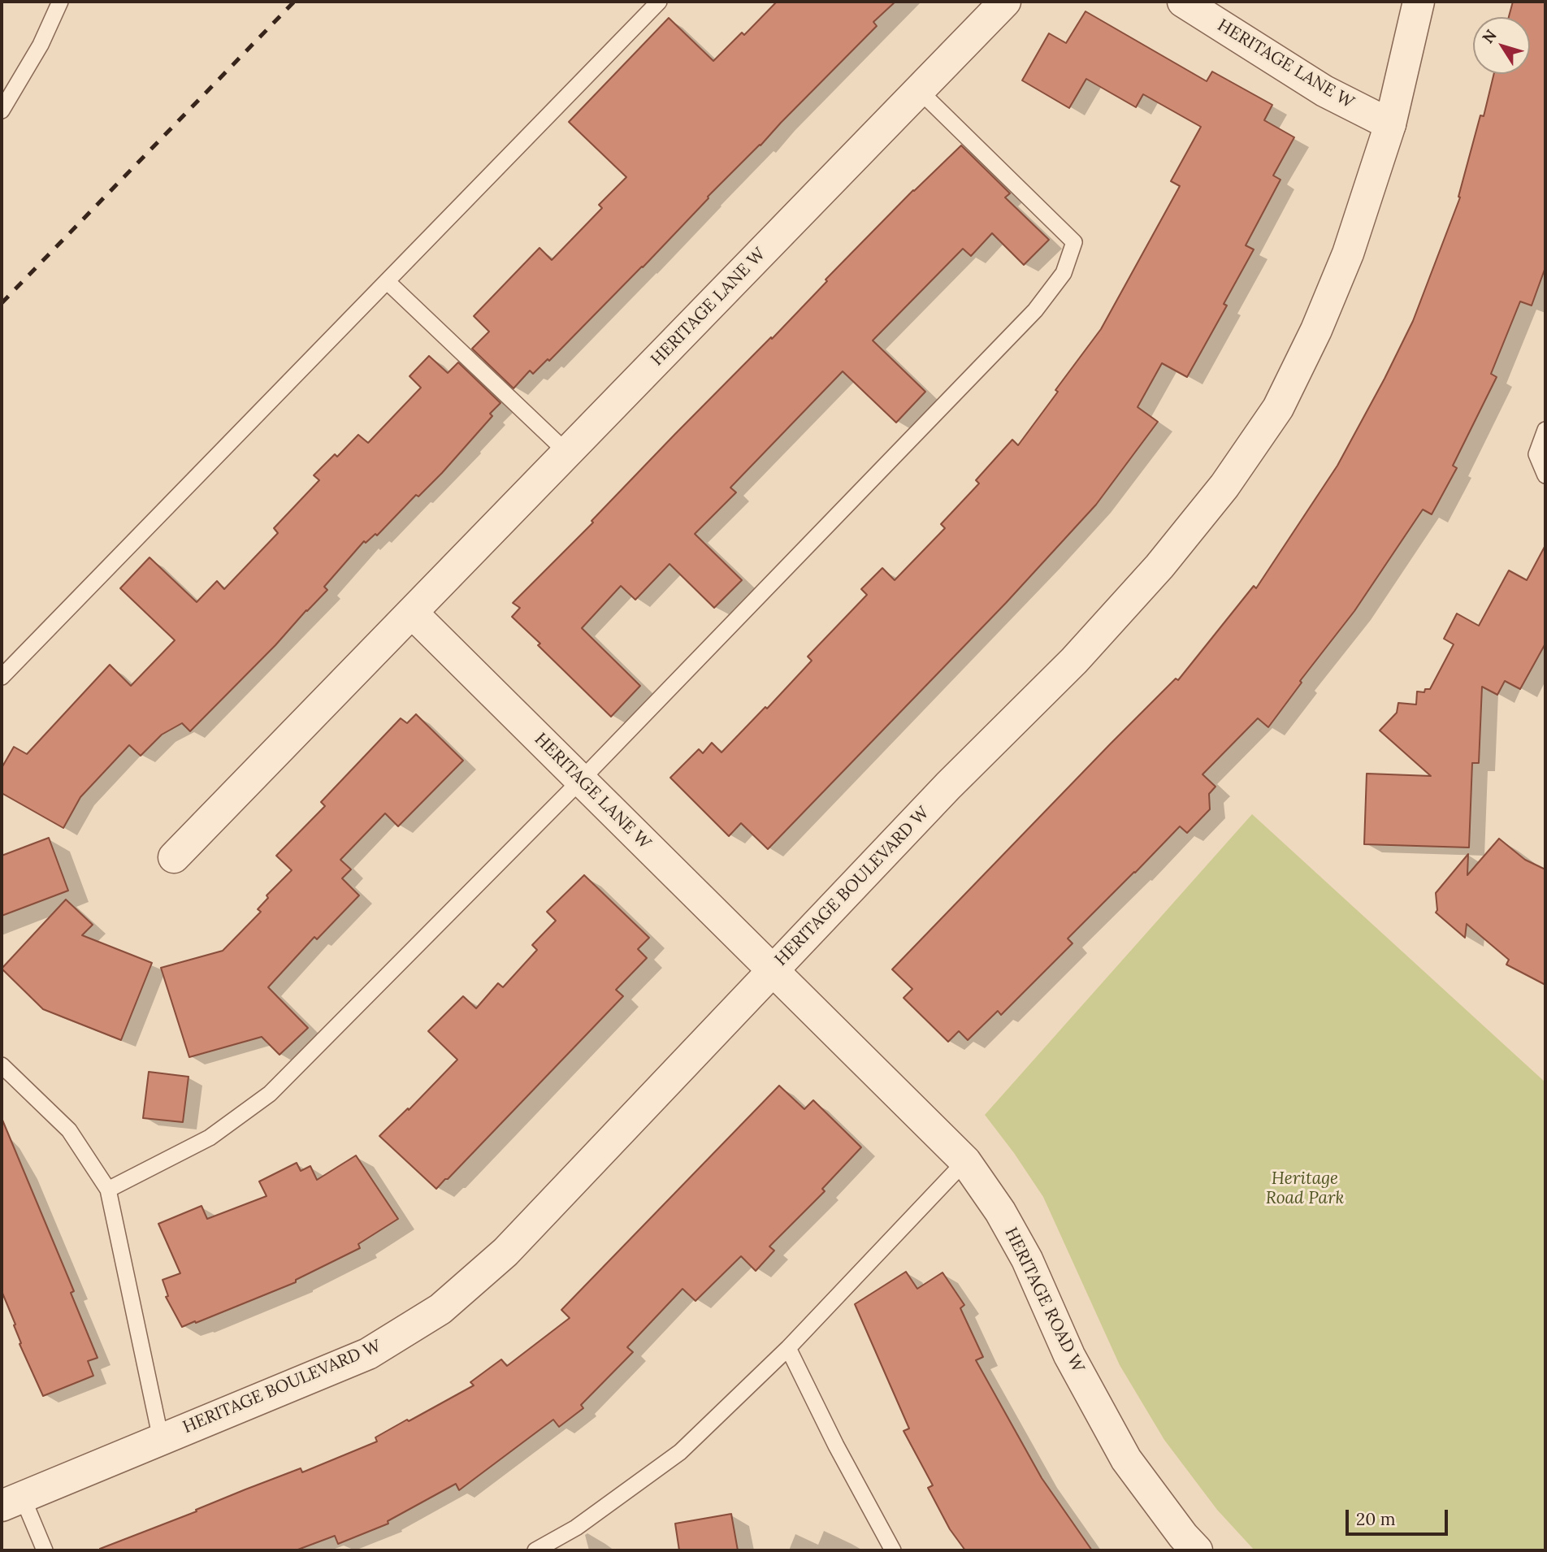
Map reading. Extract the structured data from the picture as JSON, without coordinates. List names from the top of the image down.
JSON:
{
  "streets": {
    "street": ["HERITAGE LANE W", "HERITAGE BOULEVARD W", "HERITAGE ROAD W"]
  },
  "crossings": [
    ["HERITAGE LANE W", "HERITAGE BOULEVARD W"],
    ["HERITAGE LANE W", "HERITAGE ROAD W"],
    ["HERITAGE BOULEVARD W", "HERITAGE ROAD W"]
  ],
  "parks": ["Heritage Road Park"],
  "scale_bar": "20 m",
  "north": "top left"
}
